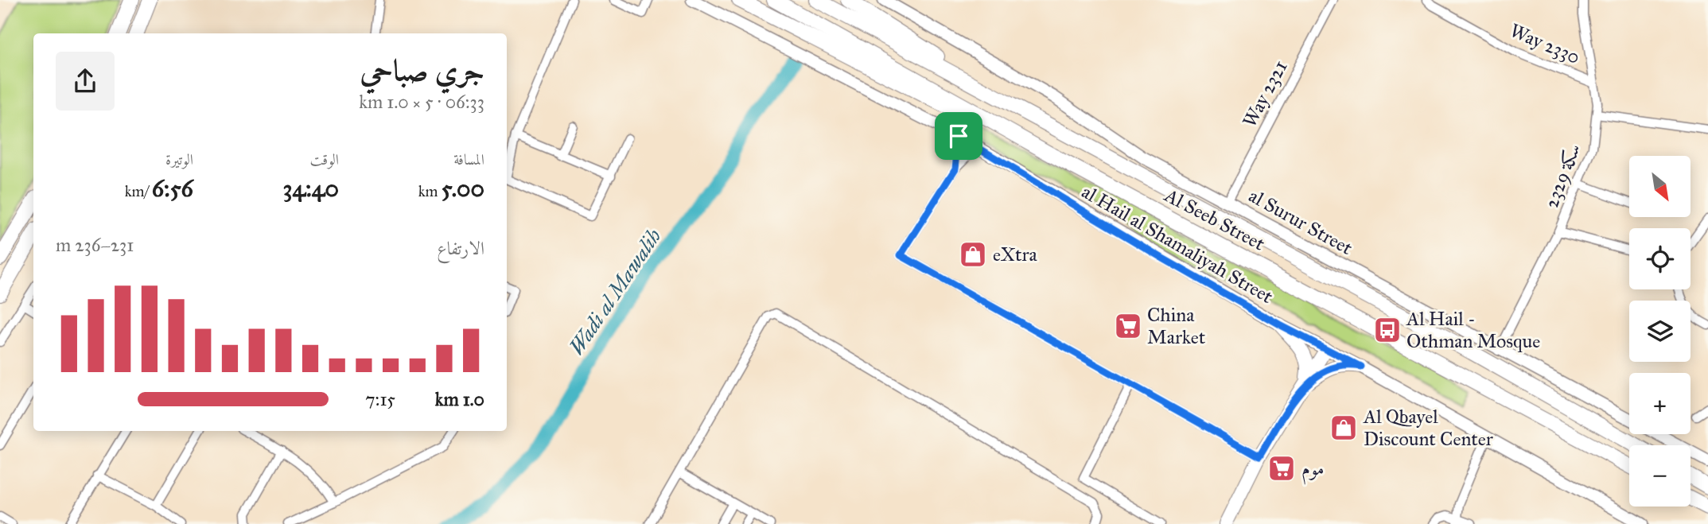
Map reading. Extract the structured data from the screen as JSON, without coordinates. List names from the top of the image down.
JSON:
{
  "streets": {
    "main road": ["Al Seeb Street"],
    "street": [
      "Way 2330",
      "Way 2321",
      "سكة 2329",
      "al Surur Street",
      "al Hail al Shamaliyah Street"
    ]
  },
  "crossings": [
    ["Way 2330", "سكة 2329"],
    ["Way 2321", "al Surur Street"],
    ["سكة 2329", "al Surur Street"]
  ],
  "water": ["Wadi al Mawalih"],
  "places": {
    "shop": ["eXtra", "Al Qbayel Discount Center"],
    "supermarket": ["China Market", "موم"],
    "bus stop": ["Al Hail - Othman Mosque"]
  },
  "north": "bottom right",
  "page": {
    "heading": ["جري صباحي", "06:33 · 5 × 1.0 km"],
    "stats": [
      ["المسافة", "5.00 km"],
      ["الوقت", "34:40"],
      ["الوتيرة", "6:56 /km"]
    ],
    "map_buttons": ["+", "−"],
    "chart": ["الارتفاع", "231–236 m"],
    "list": [
      {
        "name": "1.0 km",
        "note": "7:15"
      }
    ]
  }
}
